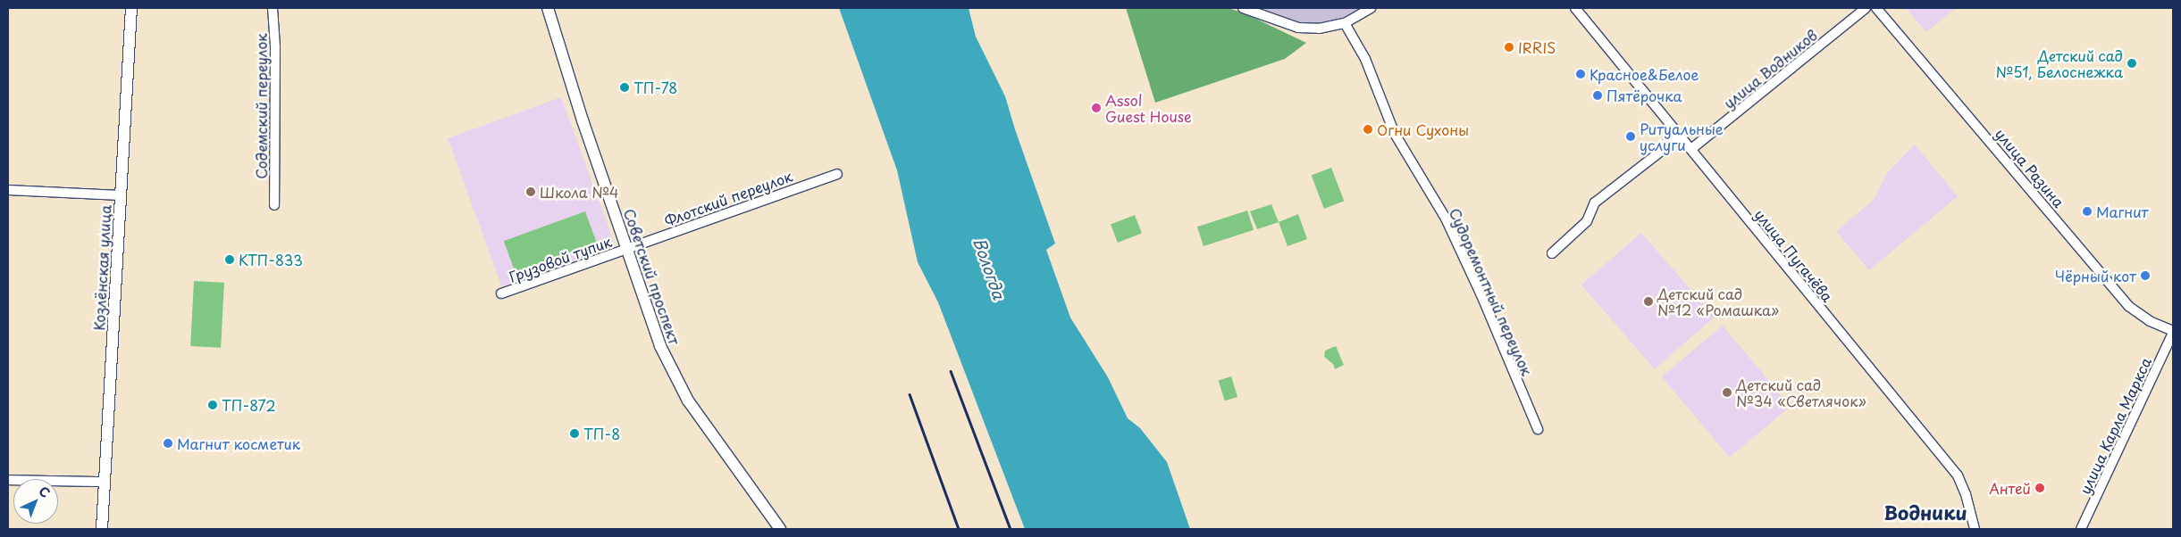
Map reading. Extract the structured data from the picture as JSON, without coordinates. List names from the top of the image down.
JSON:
{
  "streets": {
    "street": [
      "улица Водников",
      "Содемский переулок",
      "улица Разина",
      "Флотский переулок",
      "улица Пугачёва",
      "Грузовой тупик",
      "Козлёнская улица",
      "Советский проспект",
      "Судоремонтный переулок",
      "улица Карла Маркса"
    ]
  },
  "crossings": [
    ["улица Водников", "улица Пугачёва"],
    ["улица Разина", "улица Карла Маркса"],
    ["Флотский переулок", "Грузовой тупик"],
    ["Флотский переулок", "Советский проспект"],
    ["Грузовой тупик", "Советский проспект"]
  ],
  "districts": ["Водники"],
  "water": ["Вологда"],
  "places": [
    "IRRIS",
    "Детский сад №51, Белоснежка",
    "Красное&Белое",
    "ТП-78",
    "Пятёрочка",
    "Assol Guest House",
    "Огни Сухоны",
    "Ритуальные услуги",
    "Школа №4",
    "Магнит",
    "КТП-833",
    "Чёрный кот",
    "Детский сад №12 «Ромашка»",
    "Детский сад №34 «Светлячок»",
    "ТП-872",
    "ТП-8",
    "Магнит косметик",
    "Антей"
  ],
  "north": "top right"
}
